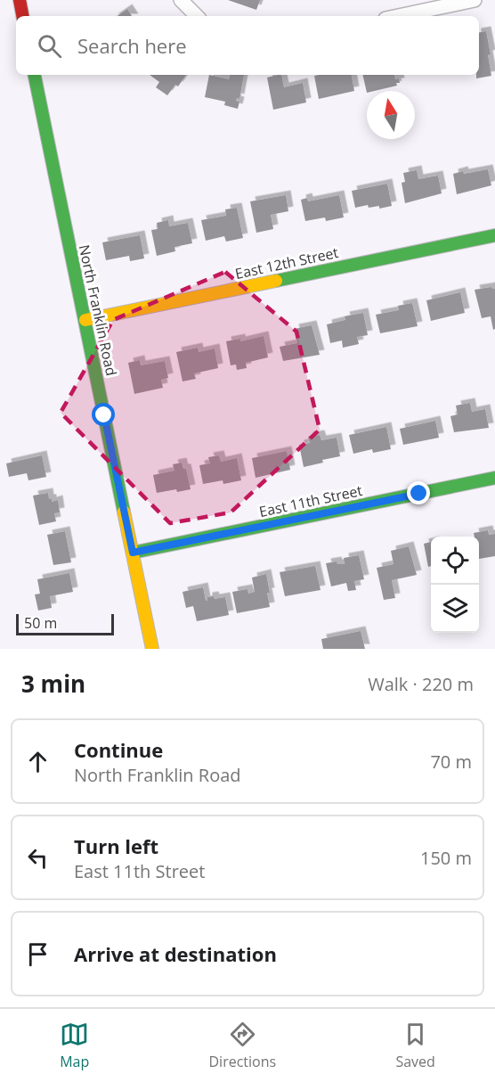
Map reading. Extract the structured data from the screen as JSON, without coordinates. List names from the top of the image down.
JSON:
{
  "streets": {
    "street": ["East 12th Street", "North Franklin Road", "East 11th Street"]
  },
  "crossings": [
    ["East 12th Street", "North Franklin Road"],
    ["North Franklin Road", "East 11th Street"]
  ],
  "scale_bar": "50 m",
  "north": "top",
  "page": {
    "search": "Search here",
    "scale": "50 m",
    "heading": ["3 min", "Walk · 220 m"],
    "list": [
      ["Continue", "North Franklin Road", "70 m"],
      ["Turn left", "East 11th Street", "150 m"],
      "Arrive at destination"
    ],
    "nav": ["Map", "Directions", "Saved"]
  }
}
